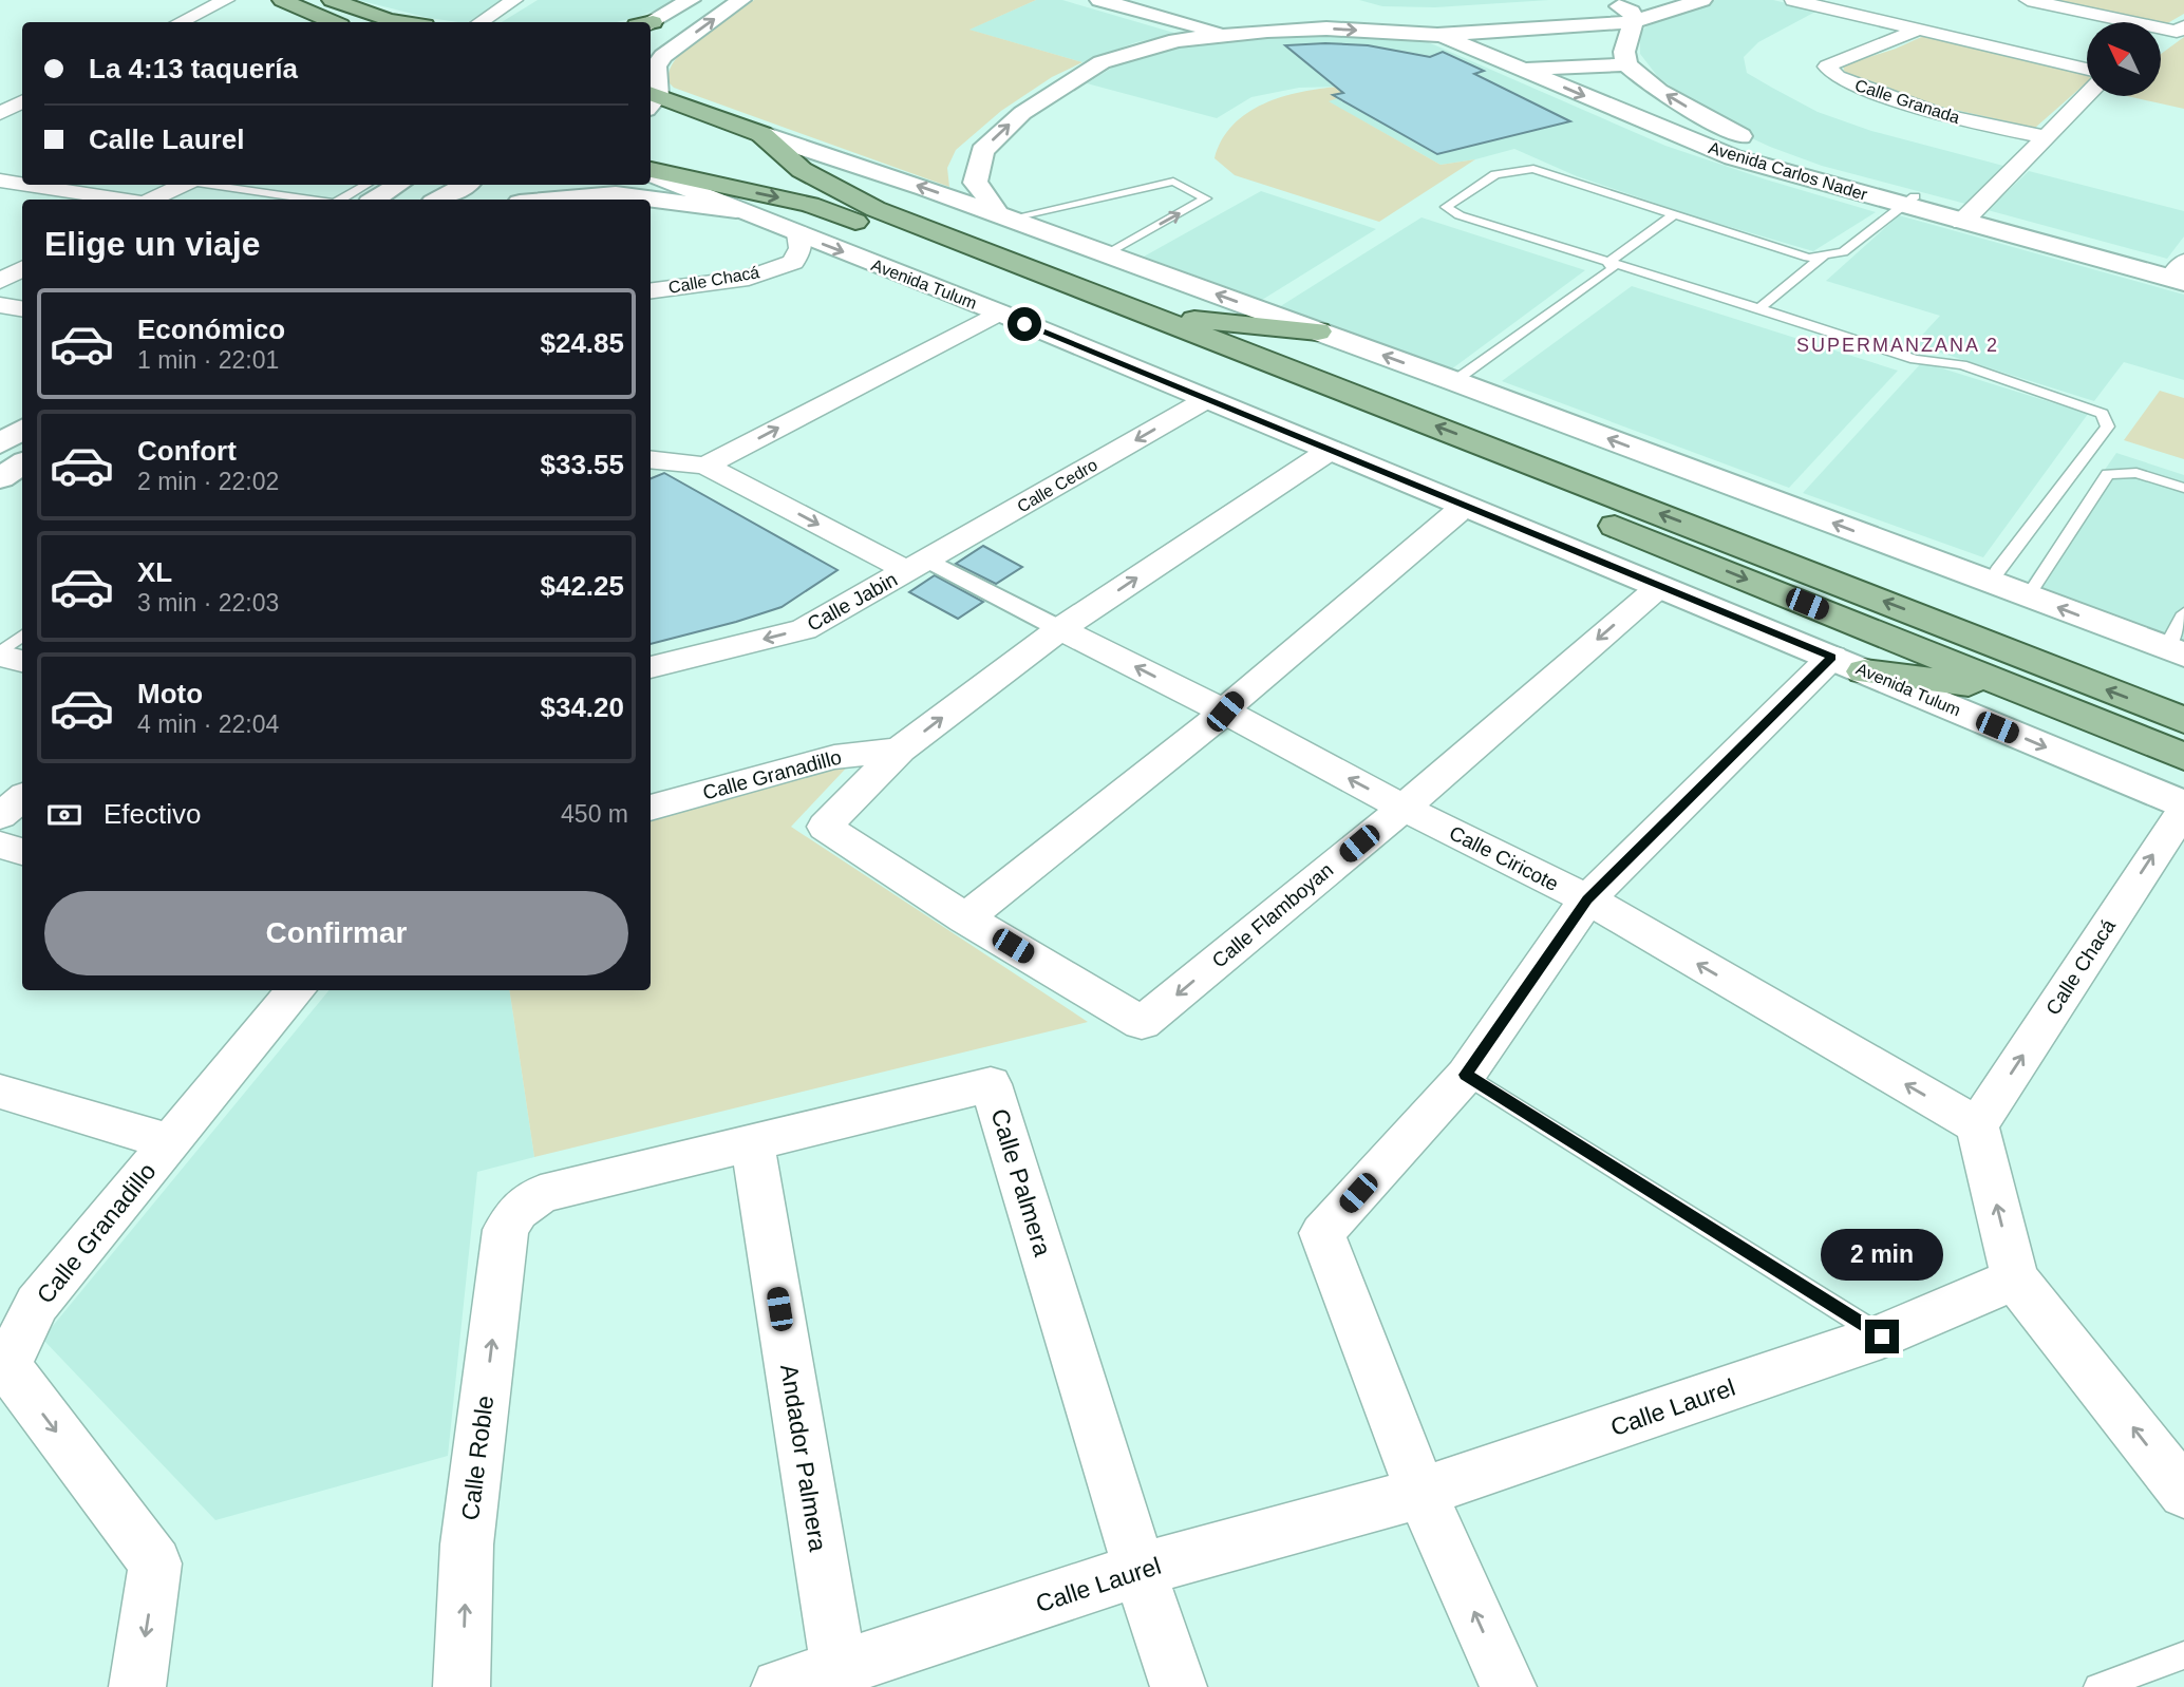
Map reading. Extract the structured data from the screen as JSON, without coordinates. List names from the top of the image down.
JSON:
{
  "streets": {
    "main road": ["Avenida Tulum"],
    "street": [
      "Calle Granada",
      "Avenida Carlos Nader",
      "Calle Chacá",
      "Calle Cedro",
      "Calle Jabin",
      "Calle Granadillo",
      "Calle Ciricote",
      "Calle Flamboyan",
      "Calle Palmera",
      "Calle Laurel",
      "Calle Roble",
      "Andador Palmera"
    ]
  },
  "crossings": [
    ["Calle Chacá", "Avenida Tulum"],
    ["Calle Chacá", "Calle Ciricote"],
    ["Avenida Tulum", "Calle Cedro"],
    ["Avenida Tulum", "Calle Flamboyan"],
    ["Calle Cedro", "Calle Jabin"],
    ["Calle Granadillo", "Calle Flamboyan"],
    ["Calle Ciricote", "Calle Flamboyan"],
    ["Calle Palmera", "Calle Laurel"],
    ["Calle Palmera", "Calle Roble"],
    ["Calle Palmera", "Andador Palmera"],
    ["Calle Laurel", "Andador Palmera"]
  ],
  "one_way": ["Calle Chacá", "Calle Ciricote", "Calle Roble"],
  "districts": ["SUPERMANZANA 2"],
  "north": "top left",
  "page": {
    "banner": ["La 4:13 taquería", "Calle Laurel"],
    "heading": "Elige un viaje",
    "list": [
      {
        "name": "Económico",
        "note": "1 min · 22:01",
        "value": "$24.85"
      },
      {
        "name": "Confort",
        "note": "2 min · 22:02",
        "value": "$33.55"
      },
      {
        "name": "XL",
        "note": "3 min · 22:03",
        "value": "$42.25"
      },
      {
        "name": "Moto",
        "note": "4 min · 22:04",
        "value": "$34.20"
      }
    ],
    "pay": ["Efectivo", "450 m"],
    "buttons": "Confirmar",
    "bubble": "2 min"
  }
}
